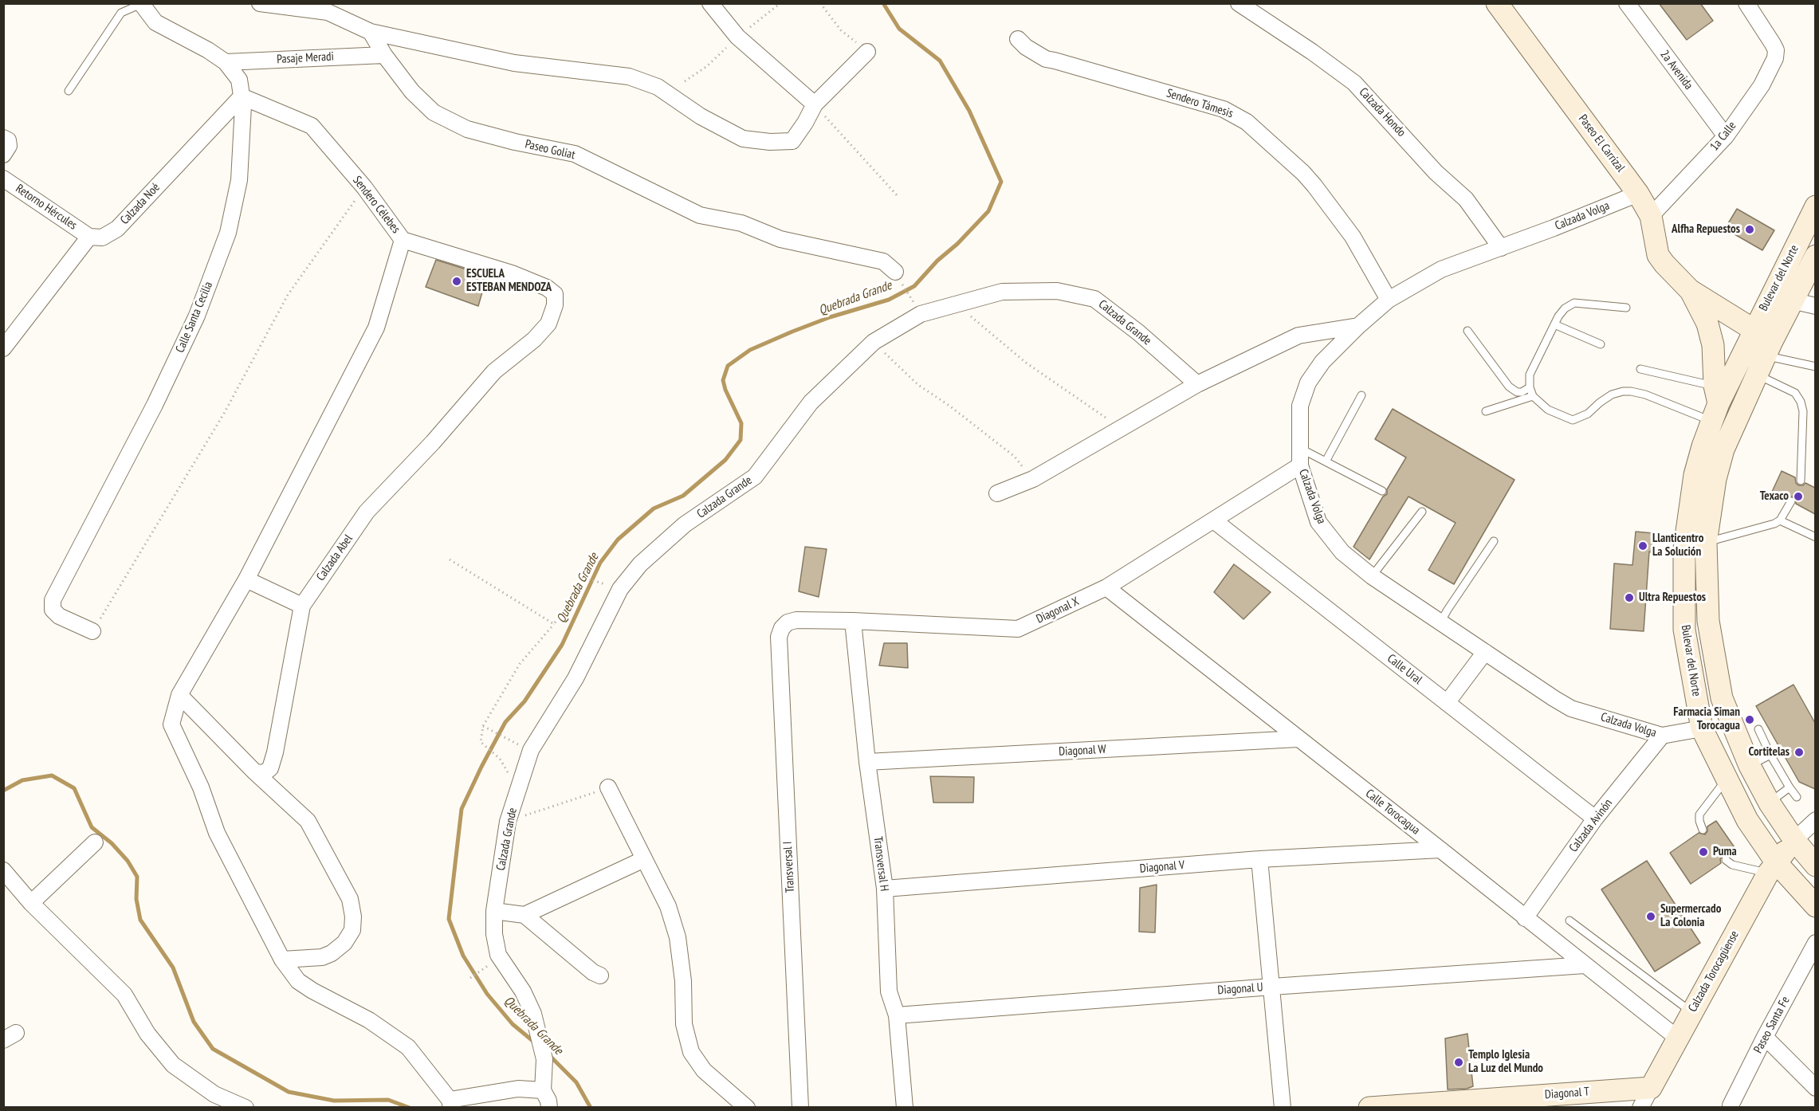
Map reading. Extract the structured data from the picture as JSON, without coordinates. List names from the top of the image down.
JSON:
{
  "streets": {
    "main road": [
      "Paseo El Carrizal",
      "Bulevar del Norte",
      "Calzada Torocagüense",
      "Diagonal T"
    ],
    "street": [
      "Pasaje Meradi",
      "2a Avenida",
      "Sendero Támesis",
      "Calzada Hondo",
      "1a Calle",
      "Paseo Goliat",
      "Calzada Noé",
      "Sendero Célebes",
      "Retorno Hércules",
      "Calzada Volga",
      "Calle Santa Cecilia",
      "Calzada Grande",
      "Calzada Abel",
      "Diagonal X",
      "Calle Ural",
      "Diagonal W",
      "Calle Torocagua",
      "Calzada Avinón",
      "Transversal H",
      "Transversal I",
      "Diagonal V",
      "Diagonal U",
      "Paseo Santa Fe"
    ]
  },
  "crossings": [
    ["Pasaje Meradi", "Paseo Goliat"],
    ["Pasaje Meradi", "Calle Santa Cecilia"],
    ["2a Avenida", "1a Calle"],
    ["Sendero Támesis", "Calzada Volga"],
    ["Calzada Hondo", "Calzada Volga"],
    ["1a Calle", "Paseo El Carrizal"],
    ["Paseo El Carrizal", "Calzada Volga"],
    ["Paseo El Carrizal", "Bulevar del Norte"],
    ["Calzada Noé", "Sendero Célebes"],
    ["Calzada Noé", "Retorno Hércules"],
    ["Calzada Noé", "Calle Santa Cecilia"],
    ["Sendero Célebes", "Calle Santa Cecilia"],
    ["Sendero Célebes", "Calzada Abel"],
    ["Calzada Volga", "Bulevar del Norte"],
    ["Calzada Volga", "Diagonal X"],
    ["Calzada Volga", "Calzada Avinón"],
    ["Bulevar del Norte", "Calzada Torocagüense"],
    ["Diagonal X", "Calle Ural"],
    ["Diagonal X", "Calle Torocagua"],
    ["Diagonal X", "Transversal H"],
    ["Diagonal X", "Transversal I"],
    ["Calle Ural", "Calzada Avinón"],
    ["Diagonal W", "Calle Torocagua"],
    ["Diagonal W", "Transversal H"],
    ["Calle Torocagua", "Calzada Avinón"],
    ["Calle Torocagua", "Diagonal V"],
    ["Calle Torocagua", "Calzada Torocagüense"],
    ["Calle Torocagua", "Diagonal U"],
    ["Transversal H", "Diagonal V"],
    ["Transversal H", "Diagonal U"],
    ["Calzada Torocagüense", "Diagonal T"]
  ],
  "water": ["Quebrada Grande"],
  "places": [
    "Alfha Repuestos",
    "ESCUELA ESTEBAN MENDOZA",
    "Texaco",
    "Llanticentro La Solución",
    "Ultra Repuestos",
    "Farmacia Siman Torocagua",
    "Cortitelas",
    "Puma",
    "Supermercado La Colonia",
    "Templo Iglesia La Luz del Mundo"
  ]
}
